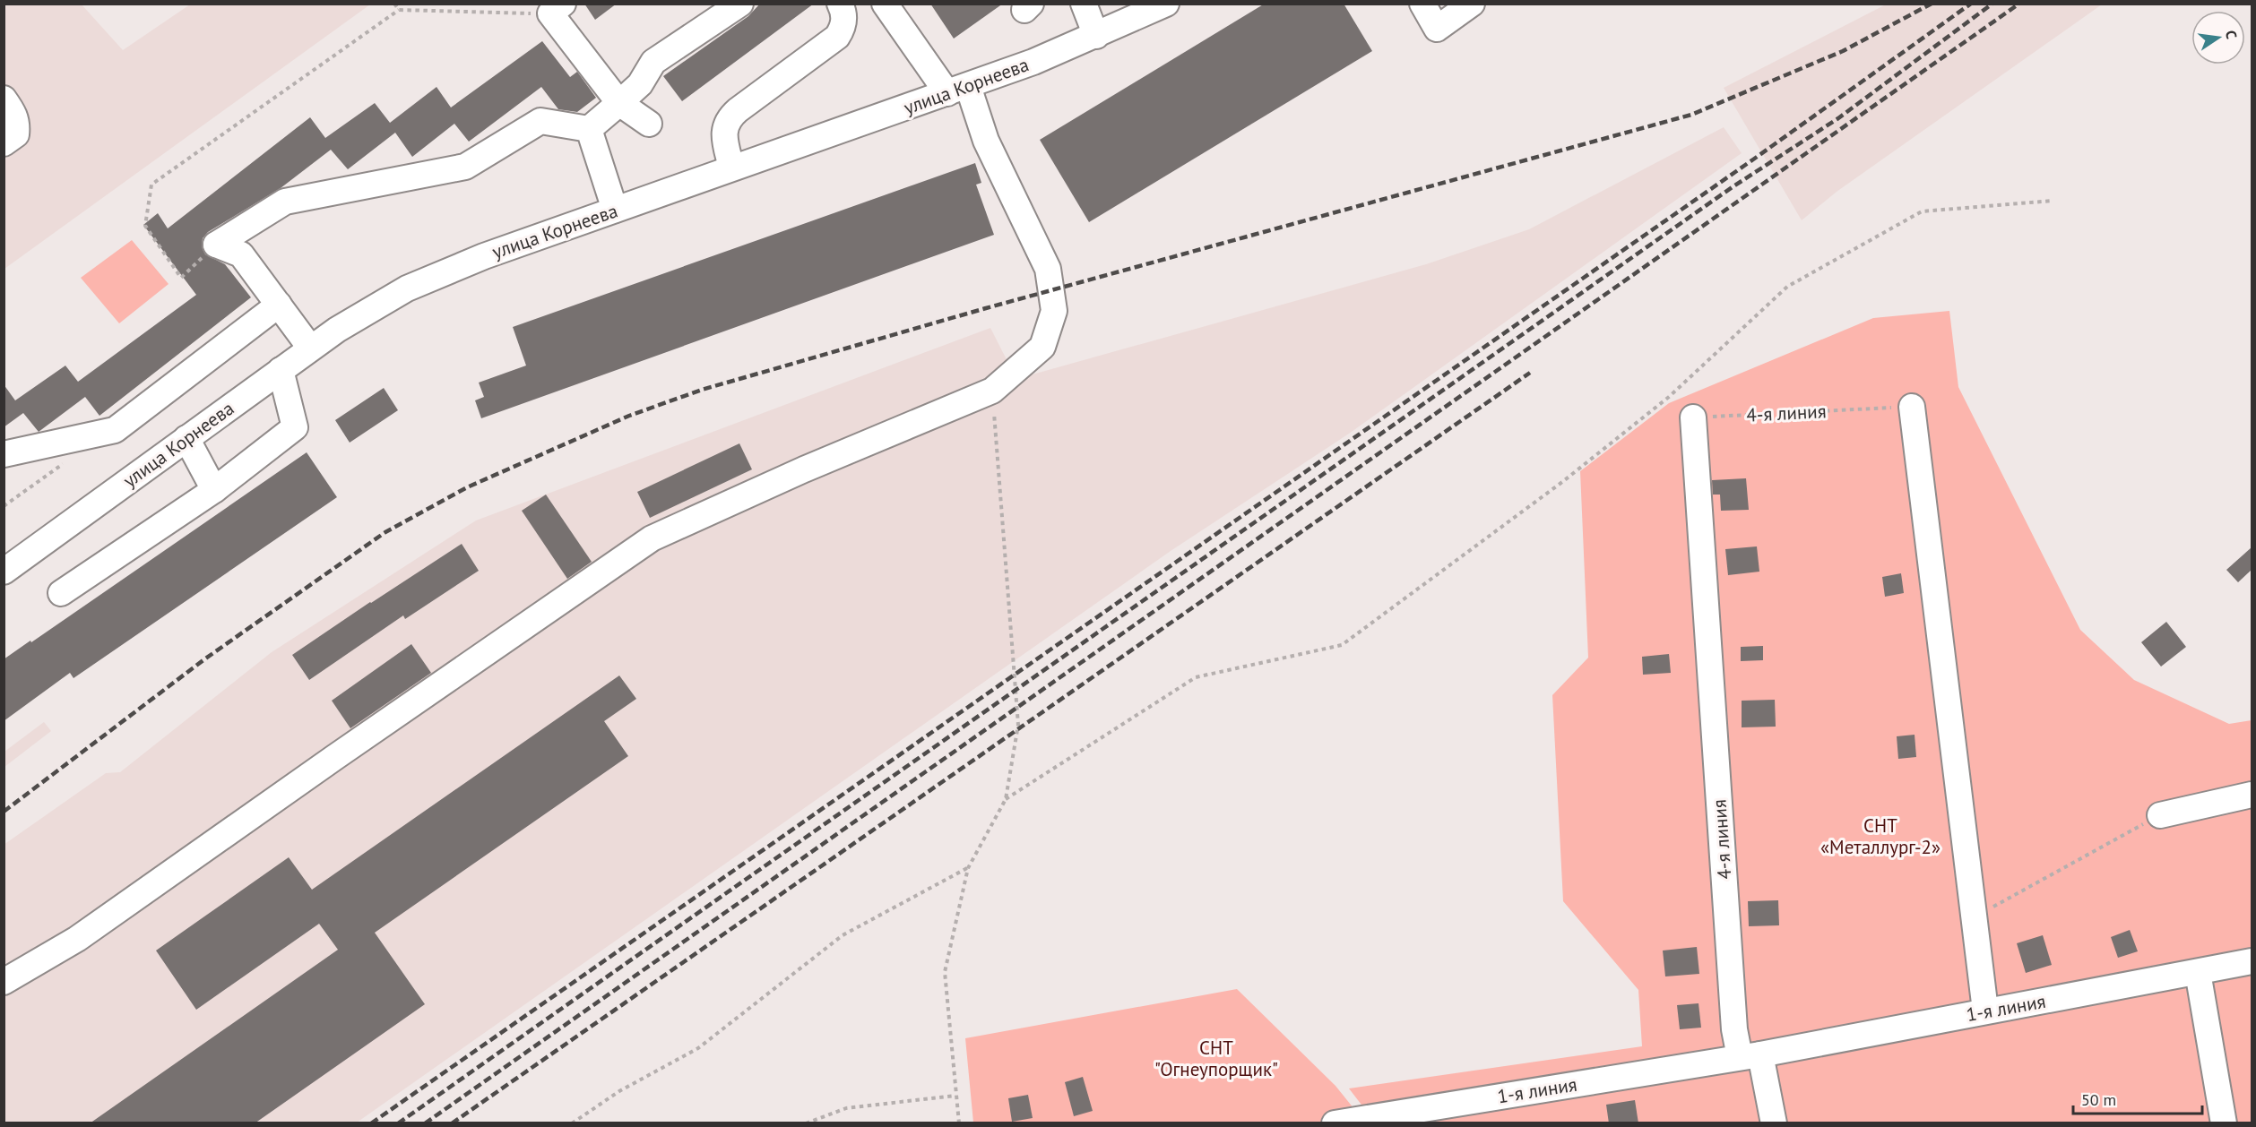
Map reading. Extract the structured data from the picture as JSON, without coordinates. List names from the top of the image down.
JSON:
{
  "streets": {
    "street": ["улица Корнеева", "4-я линия", "1-я линия"]
  },
  "crossings": [
    ["4-я линия", "1-я линия"]
  ],
  "parks": ["СНТ «Металлург-2»", "СНТ \"Огнеупорщик\""],
  "scale_bar": "50 m",
  "north": "right"
}
